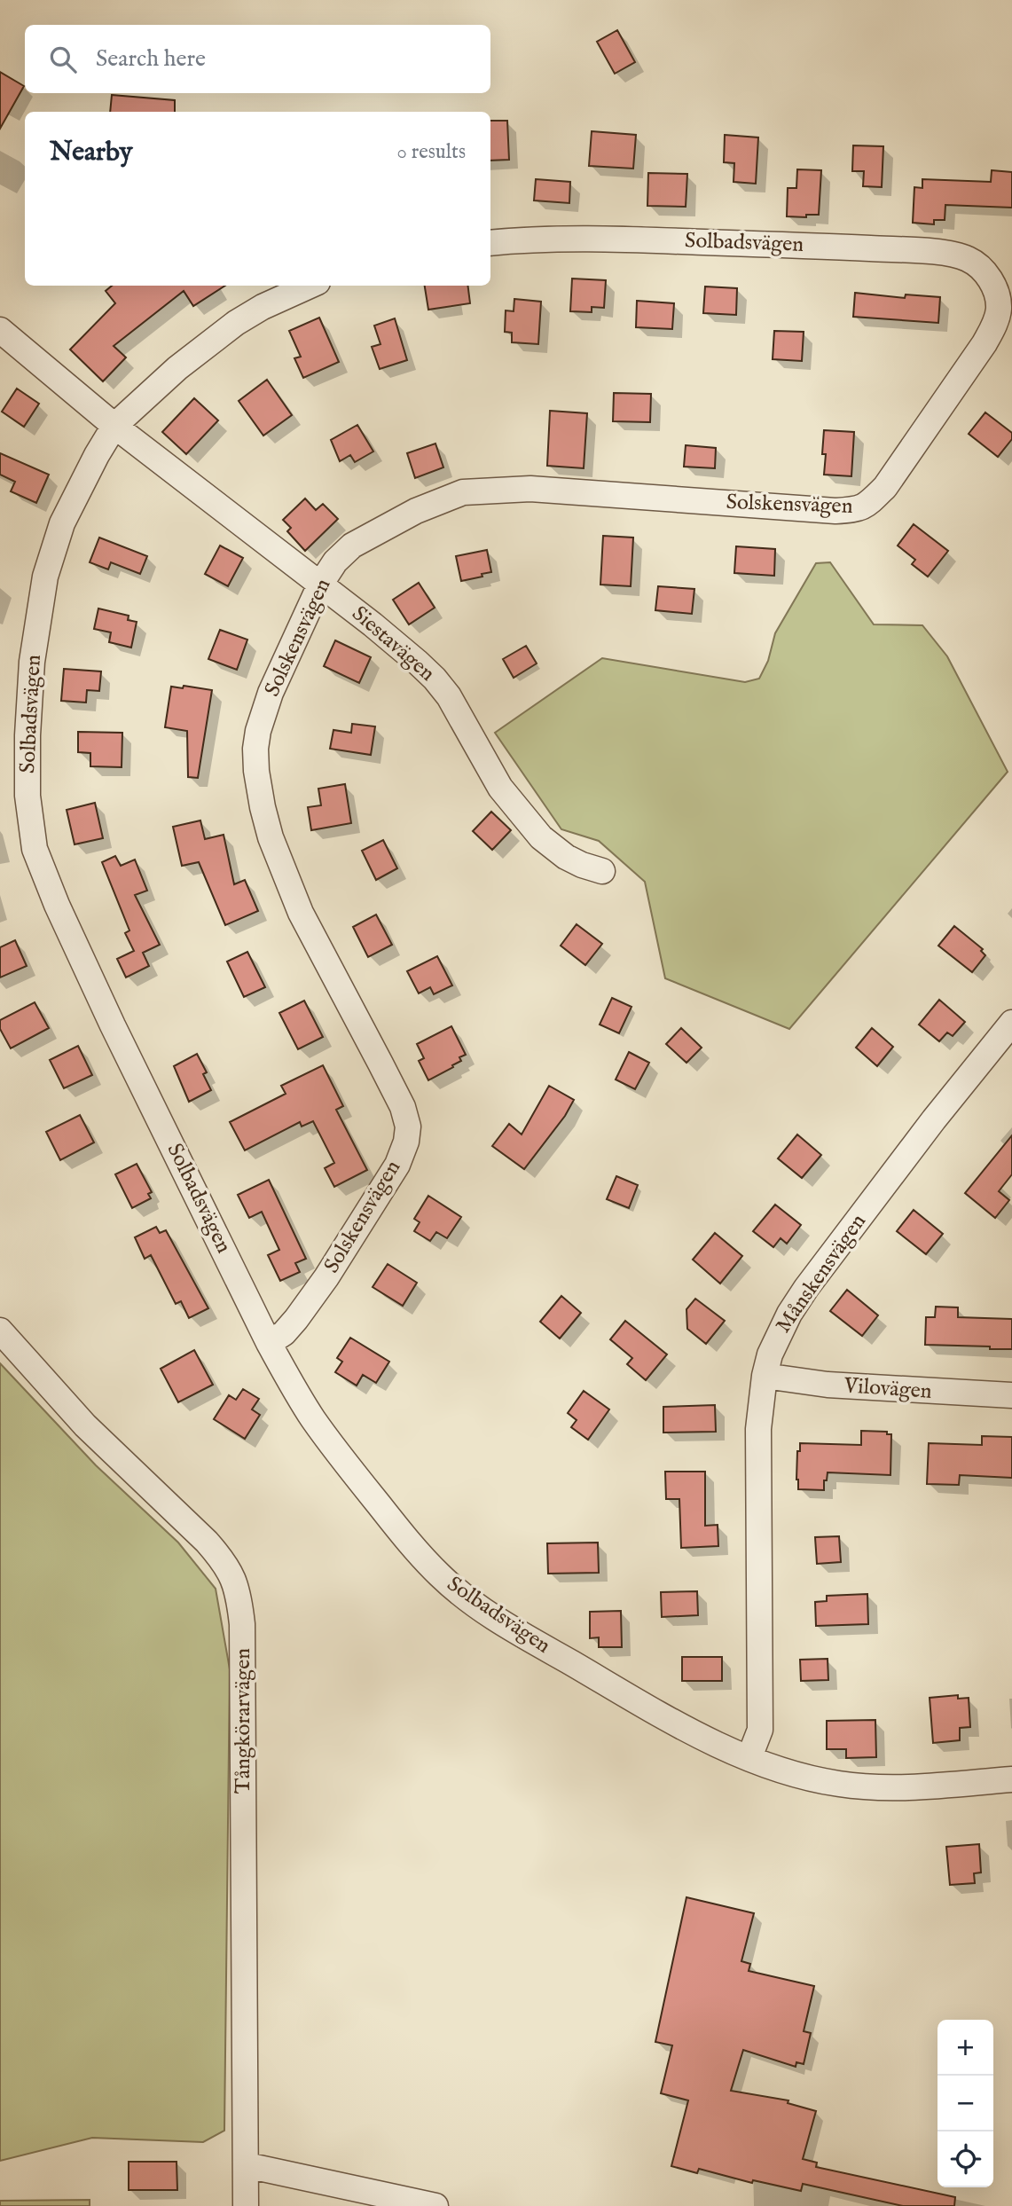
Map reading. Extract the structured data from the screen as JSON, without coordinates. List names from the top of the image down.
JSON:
{
  "streets": {
    "street": [
      "Solbadsvägen",
      "Solskensvägen",
      "Siestavägen",
      "Månskensvägen",
      "Vilovägen",
      "Tångkörarvägen"
    ]
  },
  "crossings": [
    ["Solbadsvägen", "Solskensvägen"],
    ["Solbadsvägen", "Siestavägen"],
    ["Solbadsvägen", "Månskensvägen"],
    ["Solskensvägen", "Siestavägen"],
    ["Månskensvägen", "Vilovägen"]
  ],
  "page": {
    "search": "Search here",
    "heading": ["Nearby", "0 results"],
    "map_buttons": ["+", "−"]
  }
}
